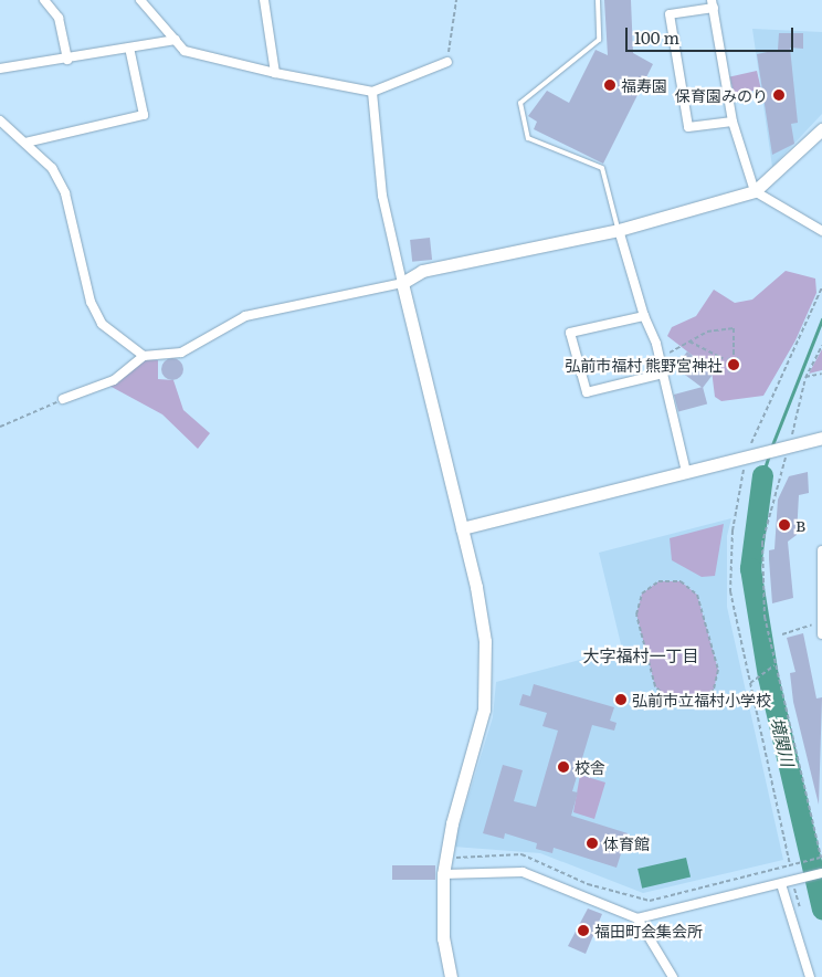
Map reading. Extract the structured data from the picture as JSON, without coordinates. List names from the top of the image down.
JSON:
{
  "districts": ["大字福村一丁目"],
  "water": ["境関川"],
  "places": [
    "福寿園",
    "保育園みのり",
    "弘前市福村 熊野宮神社",
    "B",
    "弘前市立福村小学校",
    "校舎",
    "体育館",
    "福田町会集会所"
  ],
  "scale_bar": "100 m"
}
